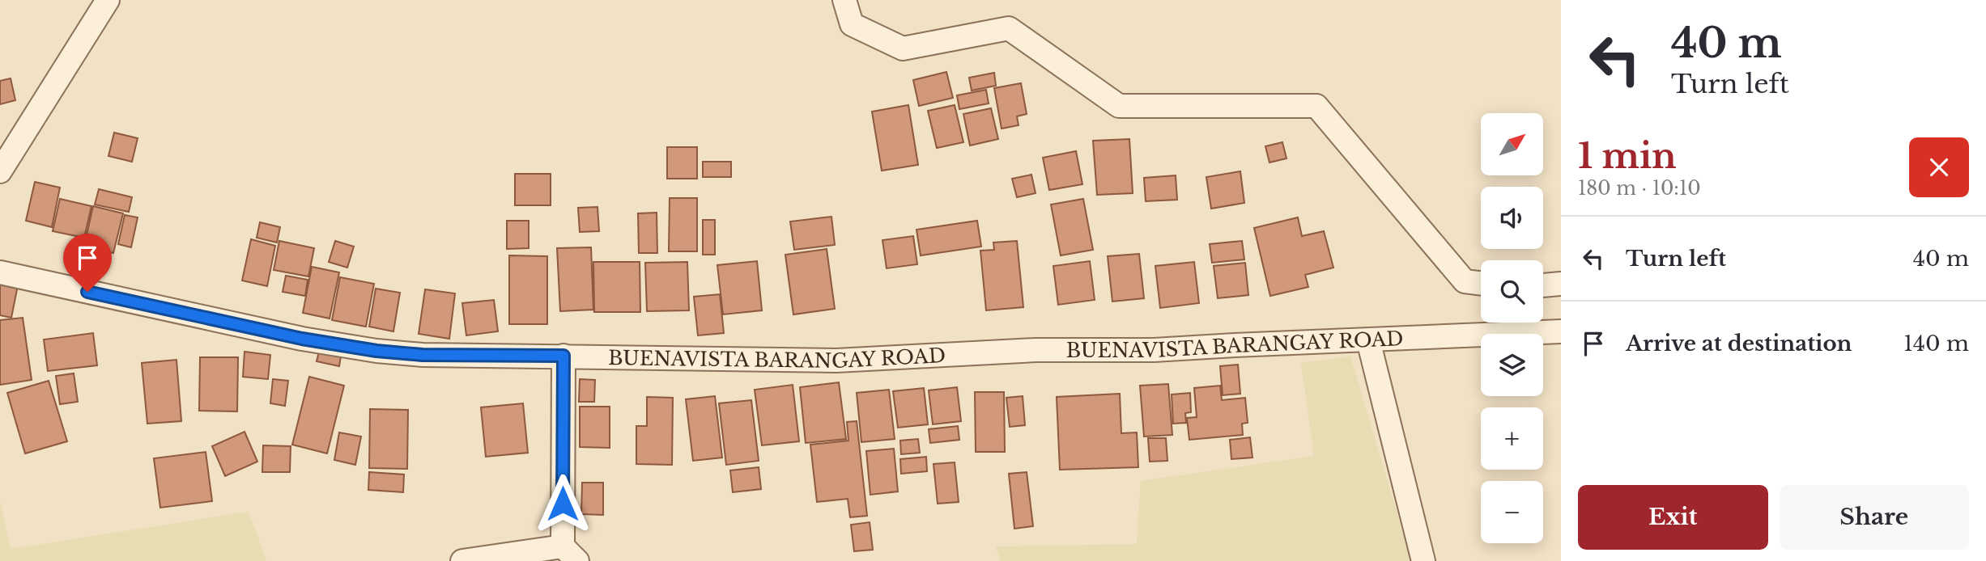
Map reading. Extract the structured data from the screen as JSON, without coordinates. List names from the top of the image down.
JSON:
{
  "streets": {
    "street": ["BUENAVISTA BARANGAY ROAD"]
  },
  "north": "top right",
  "page": {
    "turn": ["40 m", "Turn left"],
    "map_buttons": ["+", "−"],
    "heading": ["1 min", "180 m · 10:10"],
    "list": [
      {
        "name": "Turn left",
        "value": "40 m"
      },
      {
        "name": "Arrive at destination",
        "value": "140 m"
      }
    ],
    "buttons": ["Exit", "Share"]
  }
}
